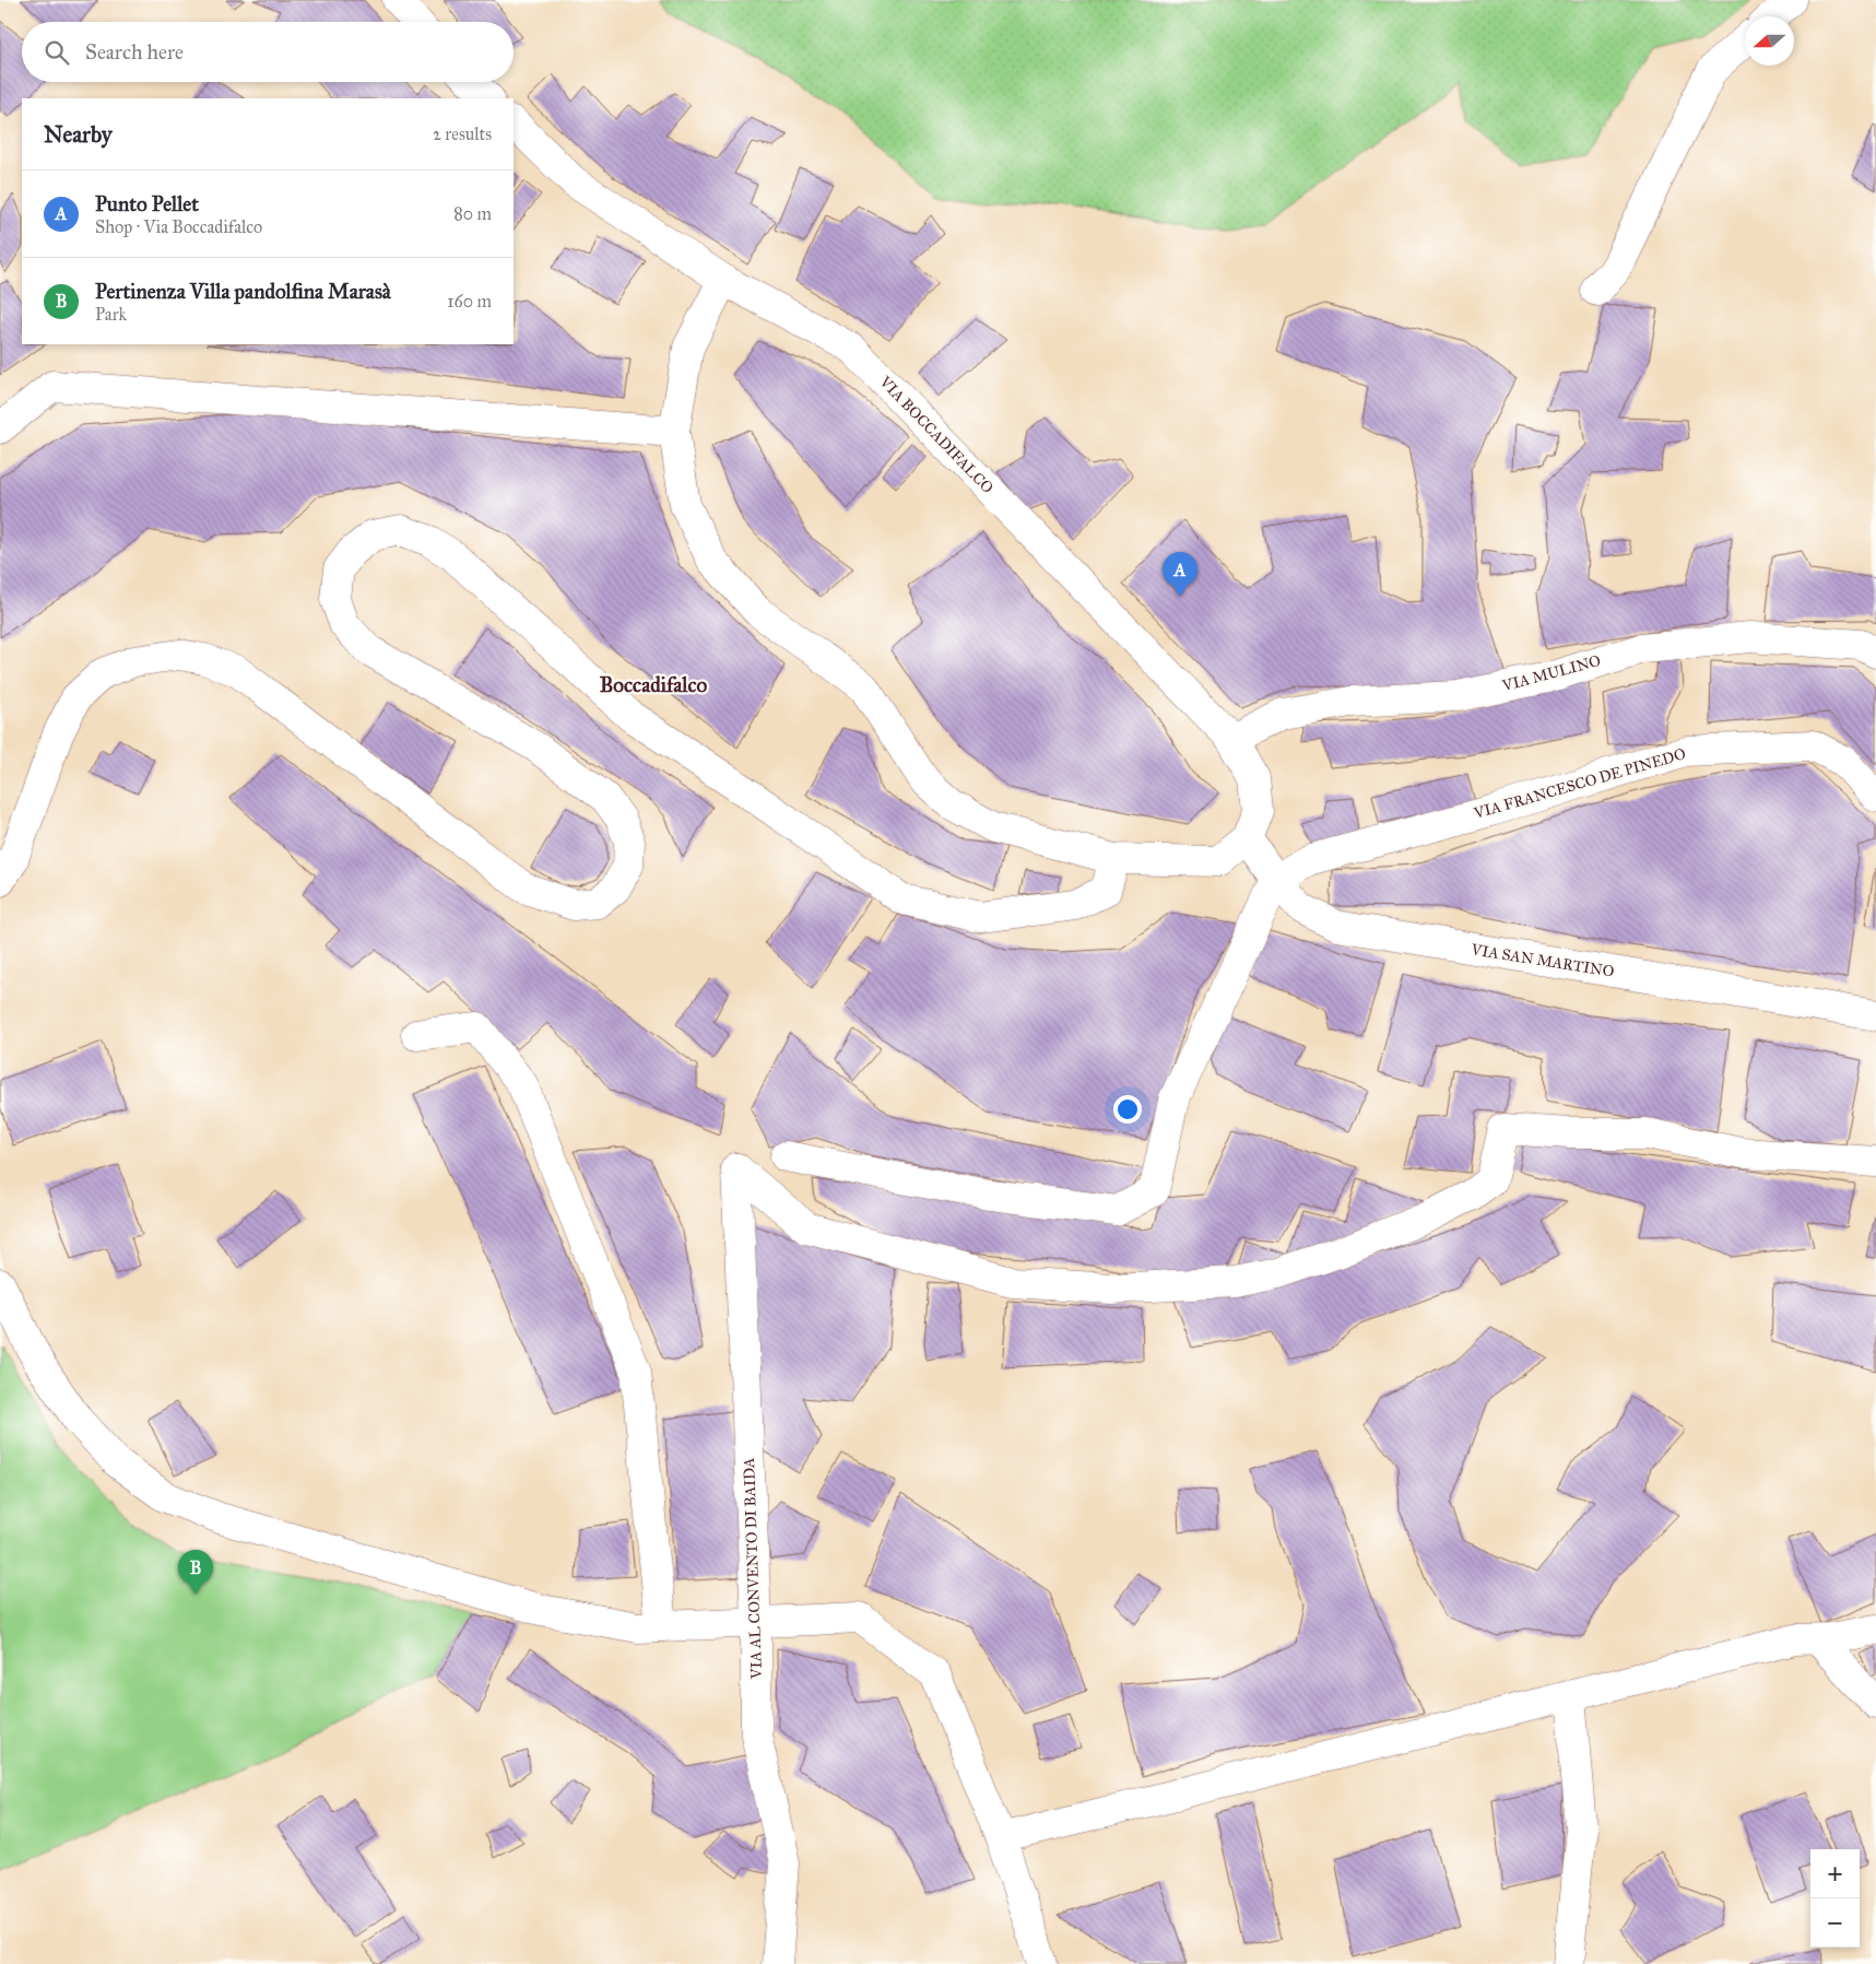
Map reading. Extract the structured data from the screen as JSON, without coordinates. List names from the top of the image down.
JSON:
{
  "streets": {
    "street": [
      "VIA BOCCADIFALCO",
      "VIA MULINO",
      "VIA FRANCESCO DE PINEDO",
      "VIA SAN MARTINO",
      "VIA AL CONVENTO DI BAIDA"
    ]
  },
  "crossings": [
    ["VIA BOCCADIFALCO", "VIA MULINO"],
    ["VIA BOCCADIFALCO", "VIA SAN MARTINO"],
    ["VIA FRANCESCO DE PINEDO", "VIA SAN MARTINO"]
  ],
  "districts": ["Boccadifalco"],
  "north": "left",
  "page": {
    "search": "Search here",
    "heading": ["Nearby", "2 results"],
    "list": [
      {
        "mark": "A",
        "name": "Punto Pellet",
        "note": "Shop · Via Boccadifalco",
        "value": "80 m"
      },
      {
        "mark": "B",
        "name": "Pertinenza Villa pandolfina Marasà",
        "note": "Park",
        "value": "160 m"
      }
    ],
    "pins": ["A", "B"],
    "map_buttons": ["+", "−"]
  }
}
